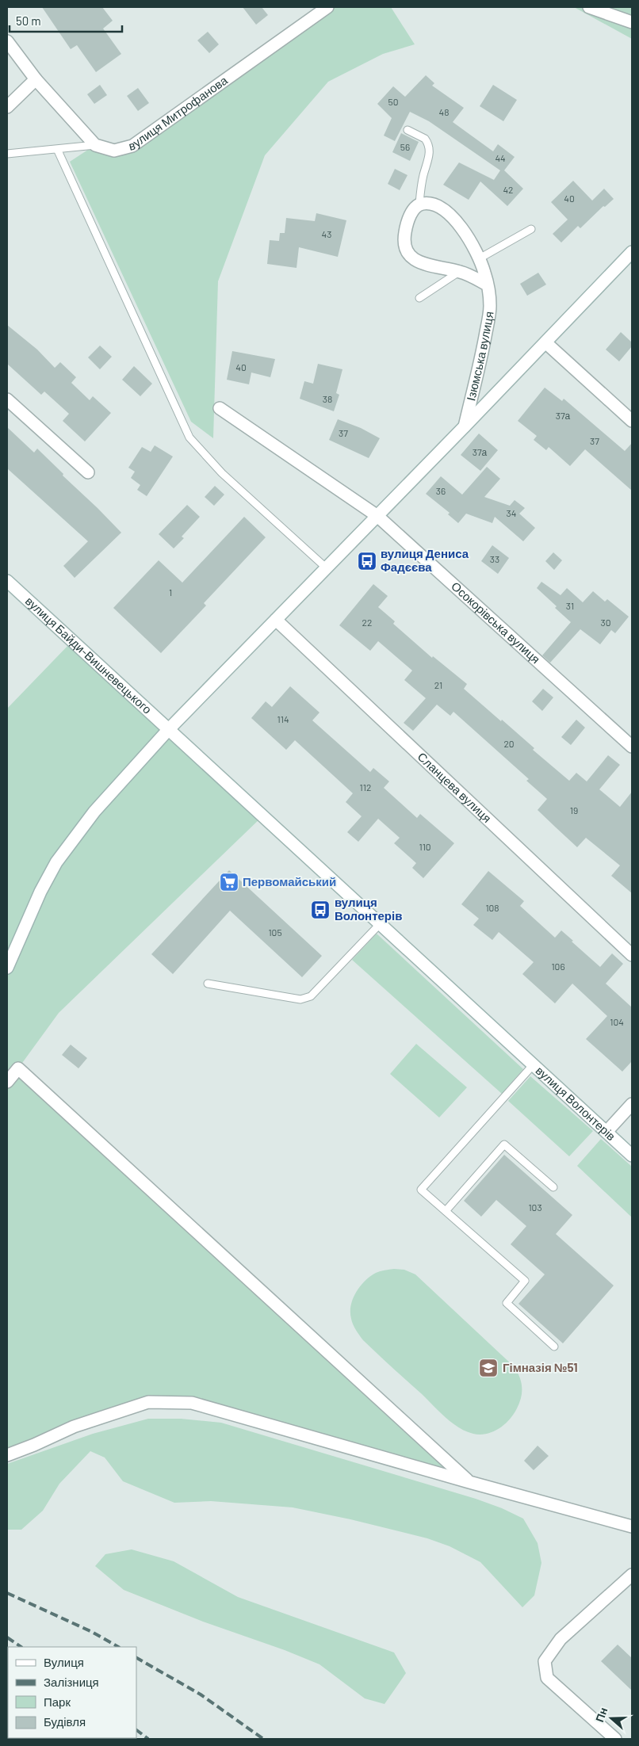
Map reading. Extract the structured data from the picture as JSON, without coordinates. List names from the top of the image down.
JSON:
{
  "streets": {
    "street": [
      "вулиця Митрофанова",
      "Ізюмська вулиця",
      "Осокорівська вулиця",
      "вулиця Байди-Вишневецького",
      "Сланцева вулиця",
      "вулиця Волонтерів"
    ]
  },
  "crossings": [
    ["вулиця Байди-Вишневецького", "вулиця Волонтерів"]
  ],
  "places": {
    "bus stop": ["вулиця Дениса Фадєєва", "вулиця Волонтерів"],
    "supermarket": ["Первомайський"],
    "school or university": ["Гімназія №51"]
  },
  "house_numbers": [
    "50",
    "48",
    "56",
    "44",
    "42",
    "40",
    "43",
    "40",
    "38",
    "37а",
    "37",
    "37",
    "37а",
    "36",
    "34",
    "33",
    "1",
    "31",
    "22",
    "30",
    "21",
    "114",
    "20",
    "112",
    "19",
    "110",
    "108",
    "105",
    "106",
    "104",
    "103"
  ],
  "legend": [
    "Вулиця",
    "Залізниця",
    "Парк",
    "Будівля"
  ],
  "scale_bar": "50 m",
  "north": "left"
}
